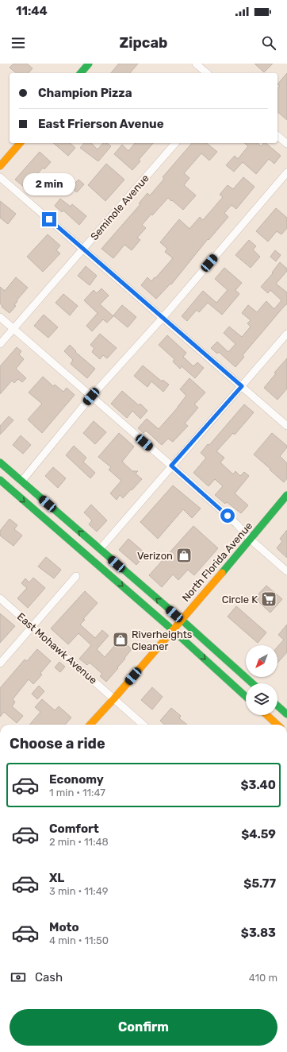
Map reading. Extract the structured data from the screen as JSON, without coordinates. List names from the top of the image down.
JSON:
{
  "streets": {
    "main road": ["North Florida Avenue"],
    "street": ["Seminole Avenue", "East Mohawk Avenue"]
  },
  "crossings": [
    ["North Florida Avenue", "East Mohawk Avenue"]
  ],
  "places": {
    "shop": ["Verizon", "Riverheights Cleaner"],
    "supermarket": ["Circle K"]
  },
  "north": "bottom left",
  "page": {
    "status": "11:44",
    "header": "Zipcab",
    "banner": ["Champion Pizza", "East Frierson Avenue"],
    "bubble": "2 min",
    "heading": "Choose a ride",
    "list": [
      {
        "name": "Economy",
        "note": "1 min · 11:47",
        "value": "$3.40"
      },
      {
        "name": "Comfort",
        "note": "2 min · 11:48",
        "value": "$4.59"
      },
      {
        "name": "XL",
        "note": "3 min · 11:49",
        "value": "$5.77"
      },
      {
        "name": "Moto",
        "note": "4 min · 11:50",
        "value": "$3.83"
      }
    ],
    "pay": ["Cash", "410 m"],
    "buttons": "Confirm"
  }
}
